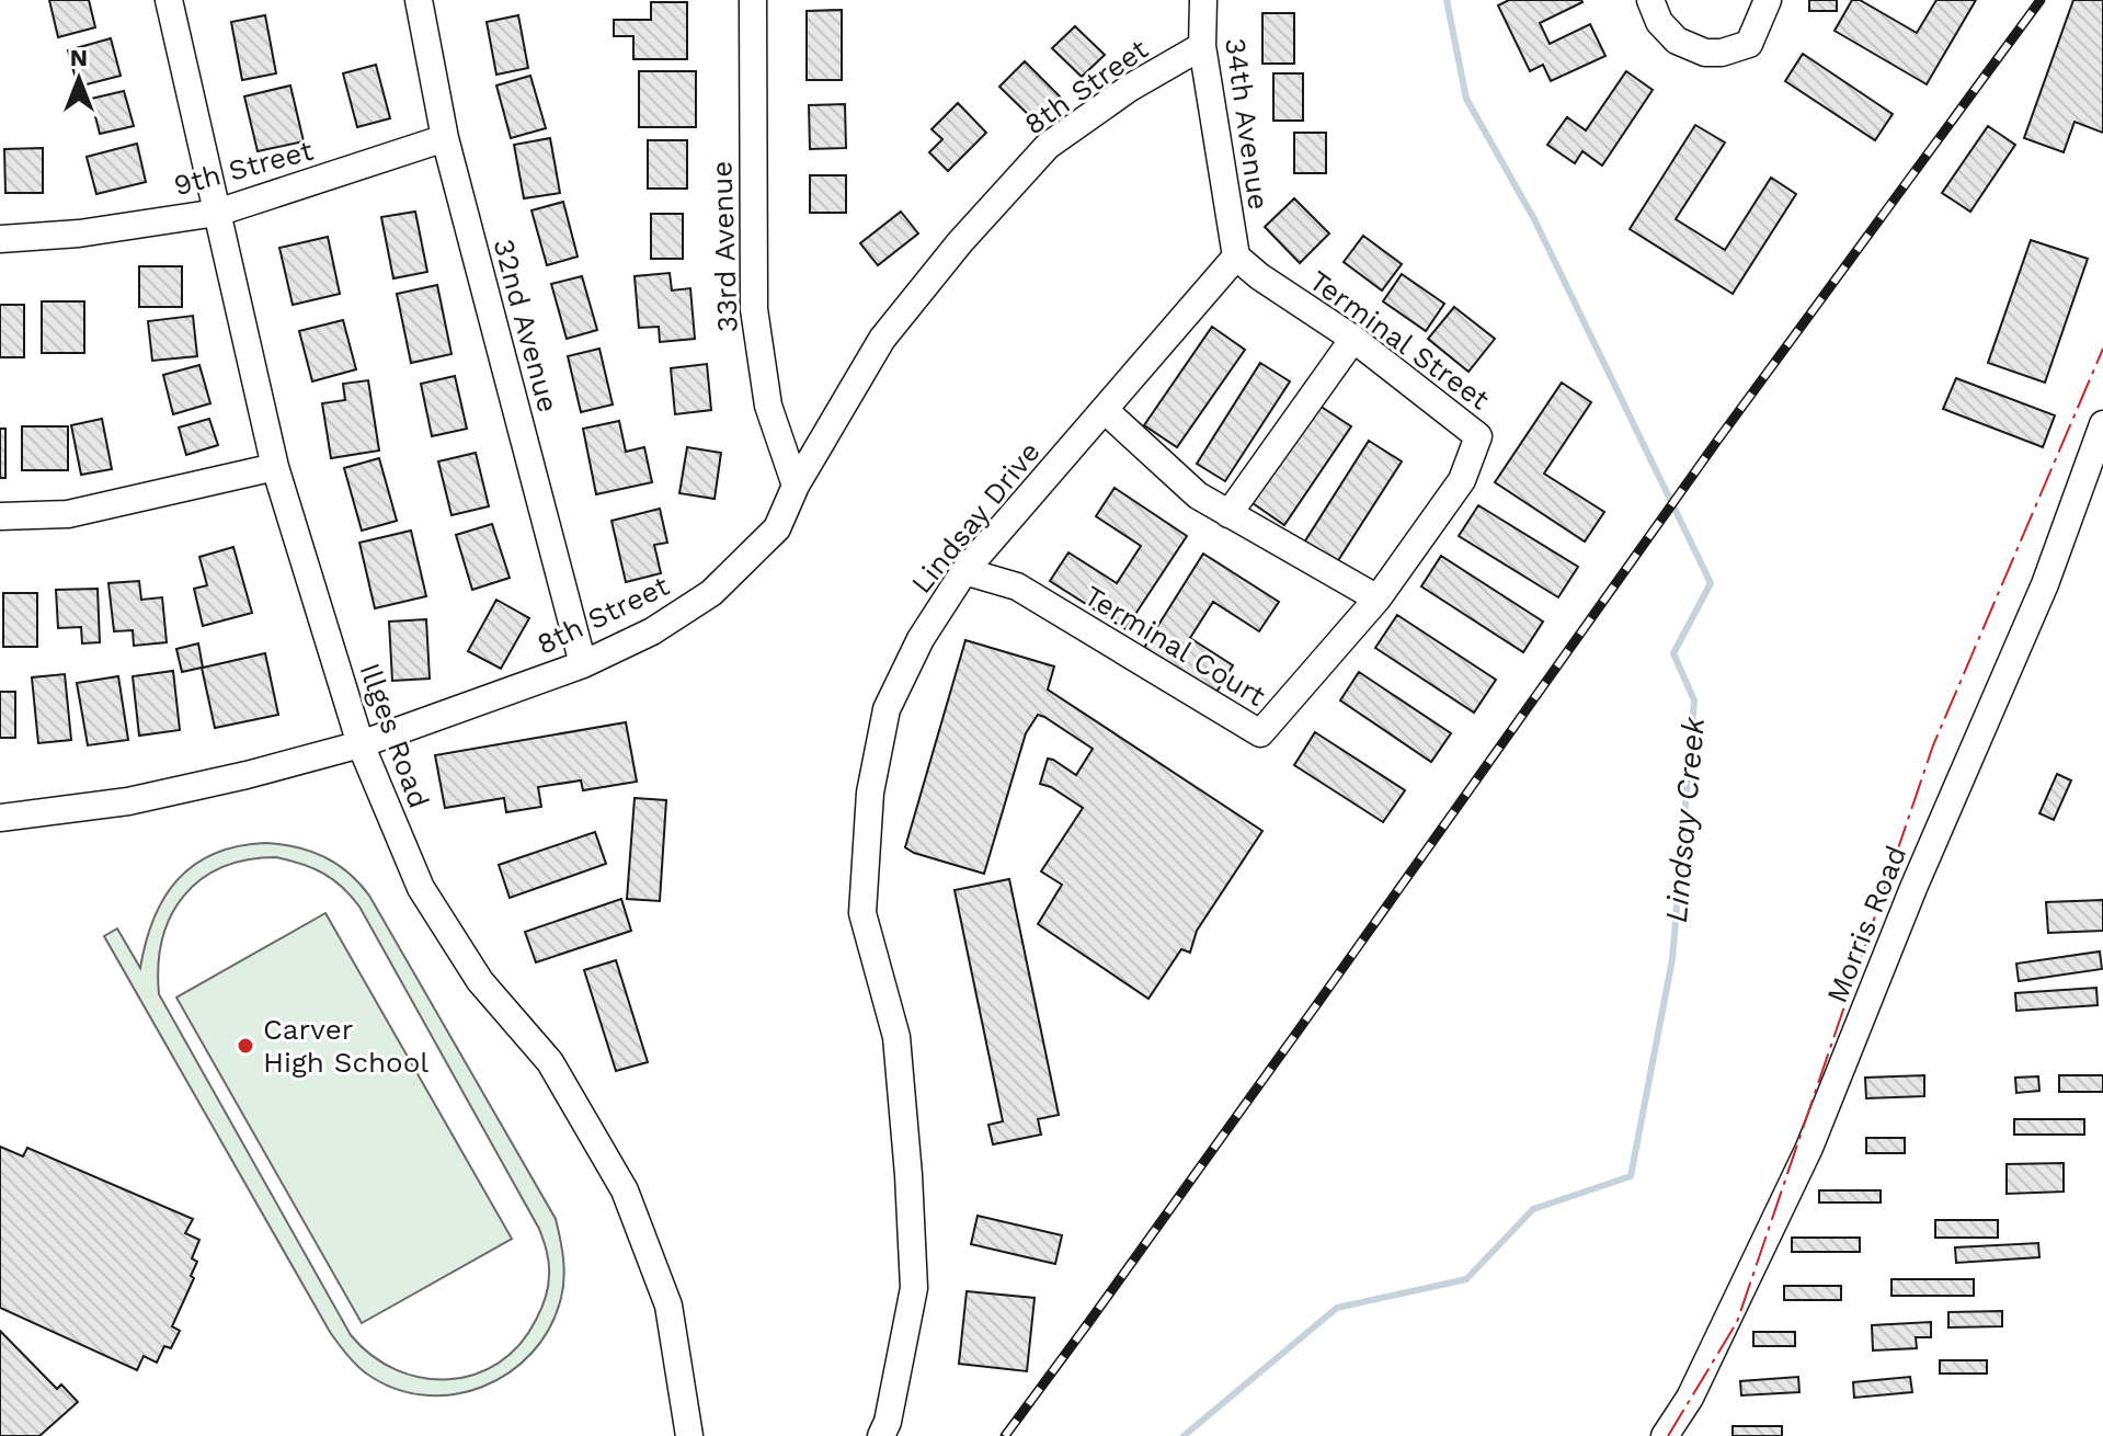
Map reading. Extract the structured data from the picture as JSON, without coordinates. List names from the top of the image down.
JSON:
{
  "streets": {
    "street": [
      "8th Street",
      "34th Avenue",
      "9th Street",
      "33rd Avenue",
      "32nd Avenue",
      "Terminal Street",
      "Lindsay Drive",
      "Terminal Court",
      "Illges Road",
      "Morris Road"
    ]
  },
  "crossings": [
    ["8th Street", "34th Avenue"],
    ["8th Street", "33rd Avenue"],
    ["8th Street", "32nd Avenue"],
    ["8th Street", "Illges Road"],
    ["34th Avenue", "Terminal Street"],
    ["34th Avenue", "Lindsay Drive"],
    ["9th Street", "32nd Avenue"],
    ["9th Street", "Illges Road"],
    ["Terminal Street", "Lindsay Drive"],
    ["Terminal Street", "Terminal Court"],
    ["Lindsay Drive", "Terminal Court"]
  ],
  "water": ["Lindsay Creek"],
  "places": ["Carver High School"],
  "north": "top"
}
